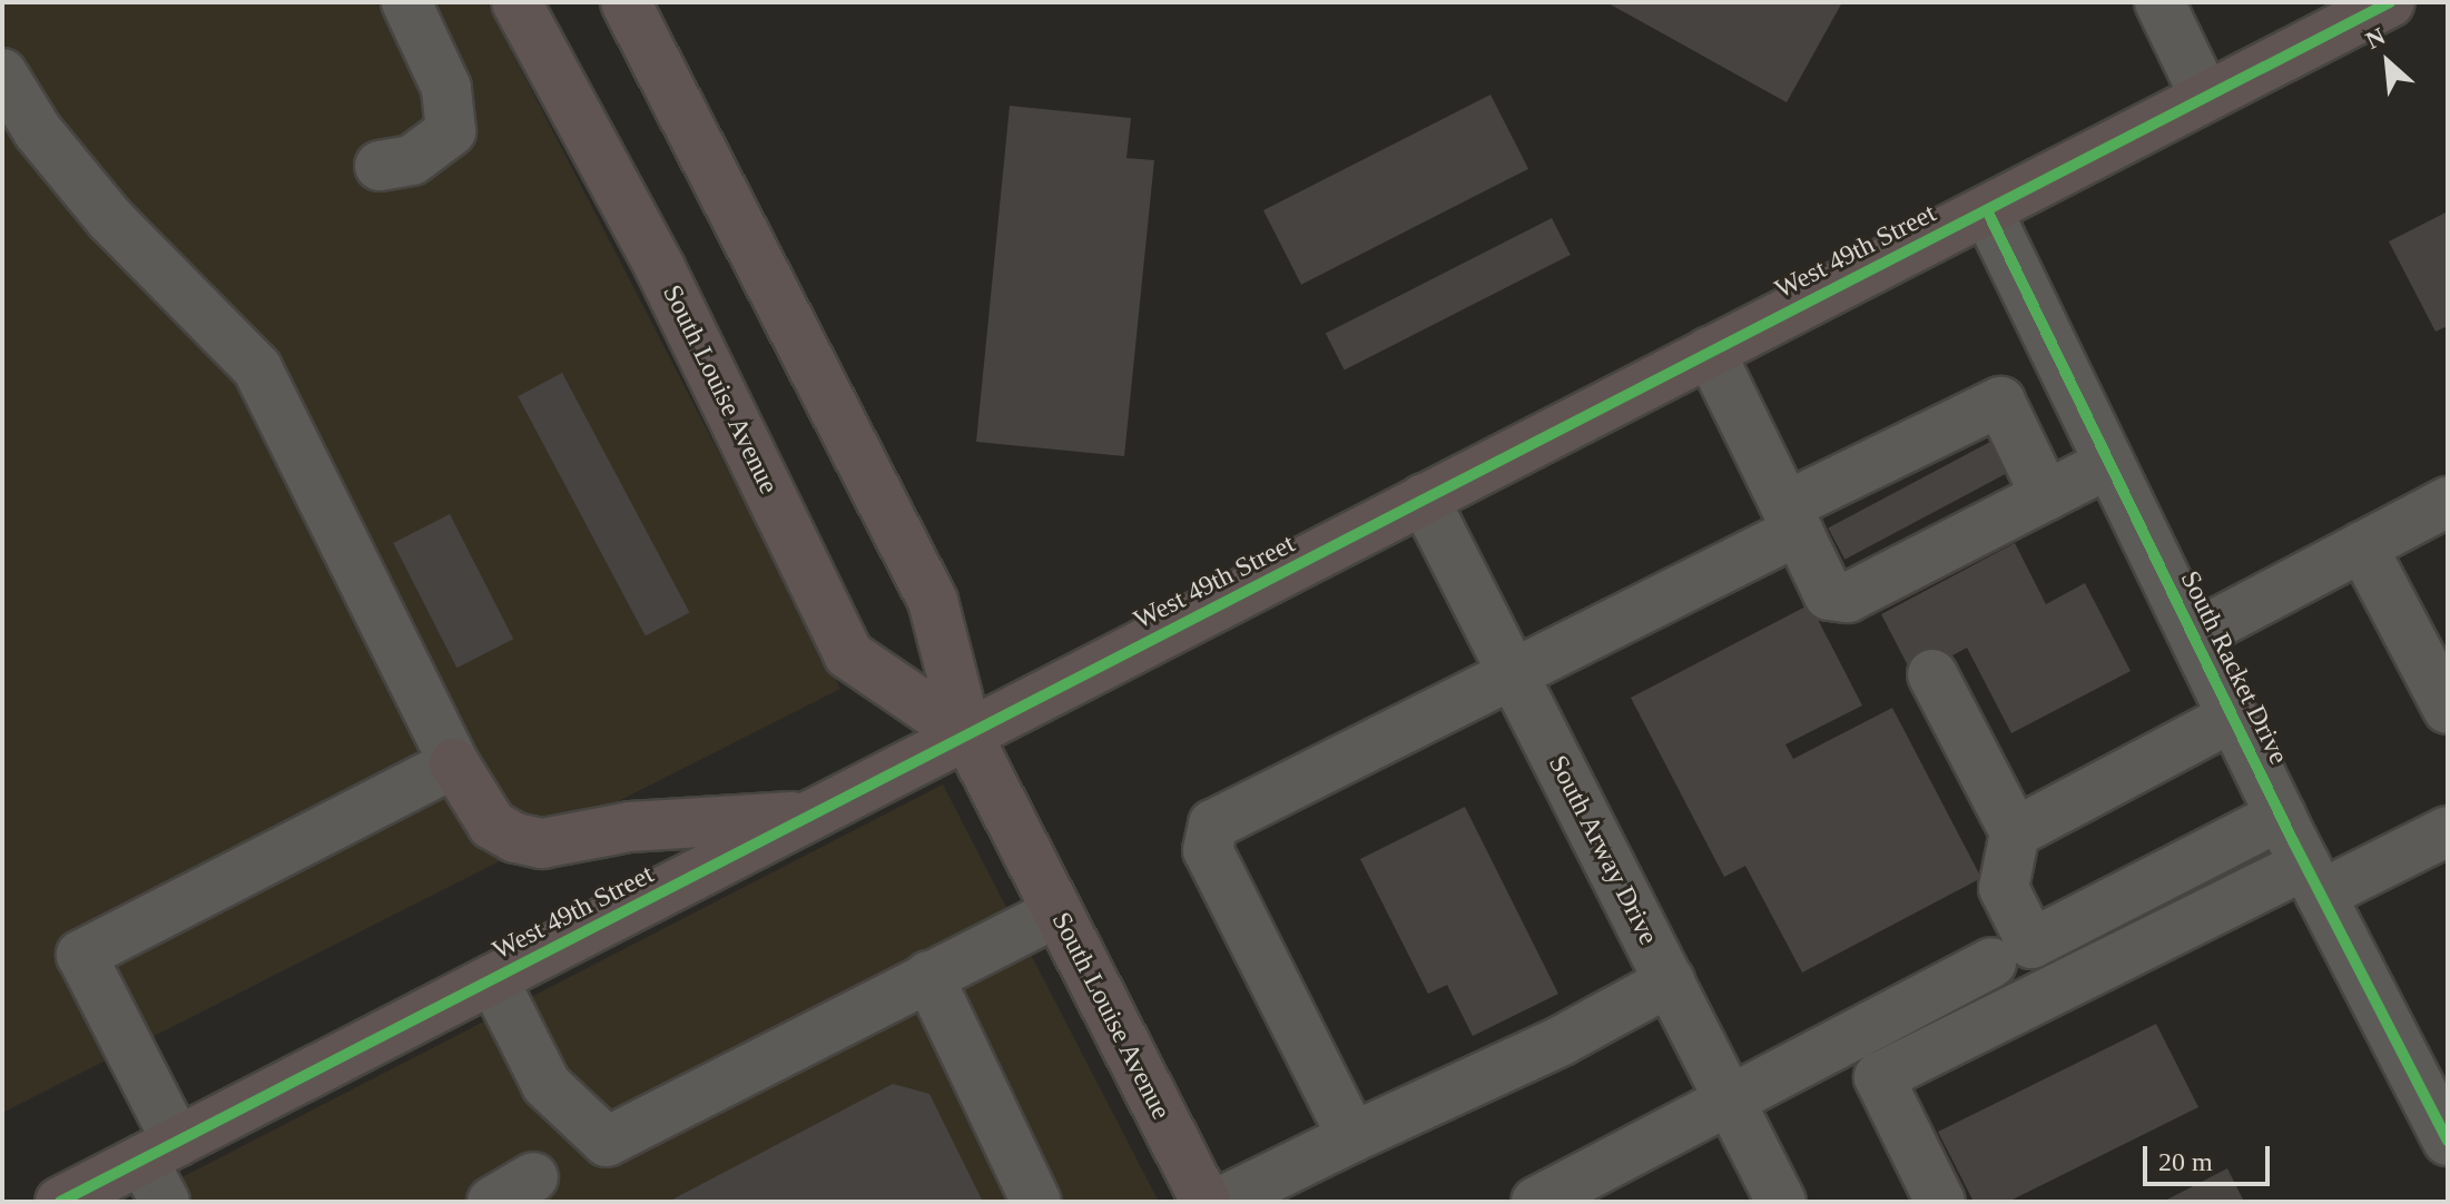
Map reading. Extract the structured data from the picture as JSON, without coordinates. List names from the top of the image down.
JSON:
{
  "streets": {
    "main road": ["West 49th Street", "South Louise Avenue"],
    "street": ["South Racket Drive", "South Arway Drive"]
  },
  "crossings": [
    ["West 49th Street", "South Louise Avenue"],
    ["West 49th Street", "South Racket Drive"],
    ["West 49th Street", "South Arway Drive"]
  ],
  "scale_bar": "20 m",
  "north": "top left"
}
